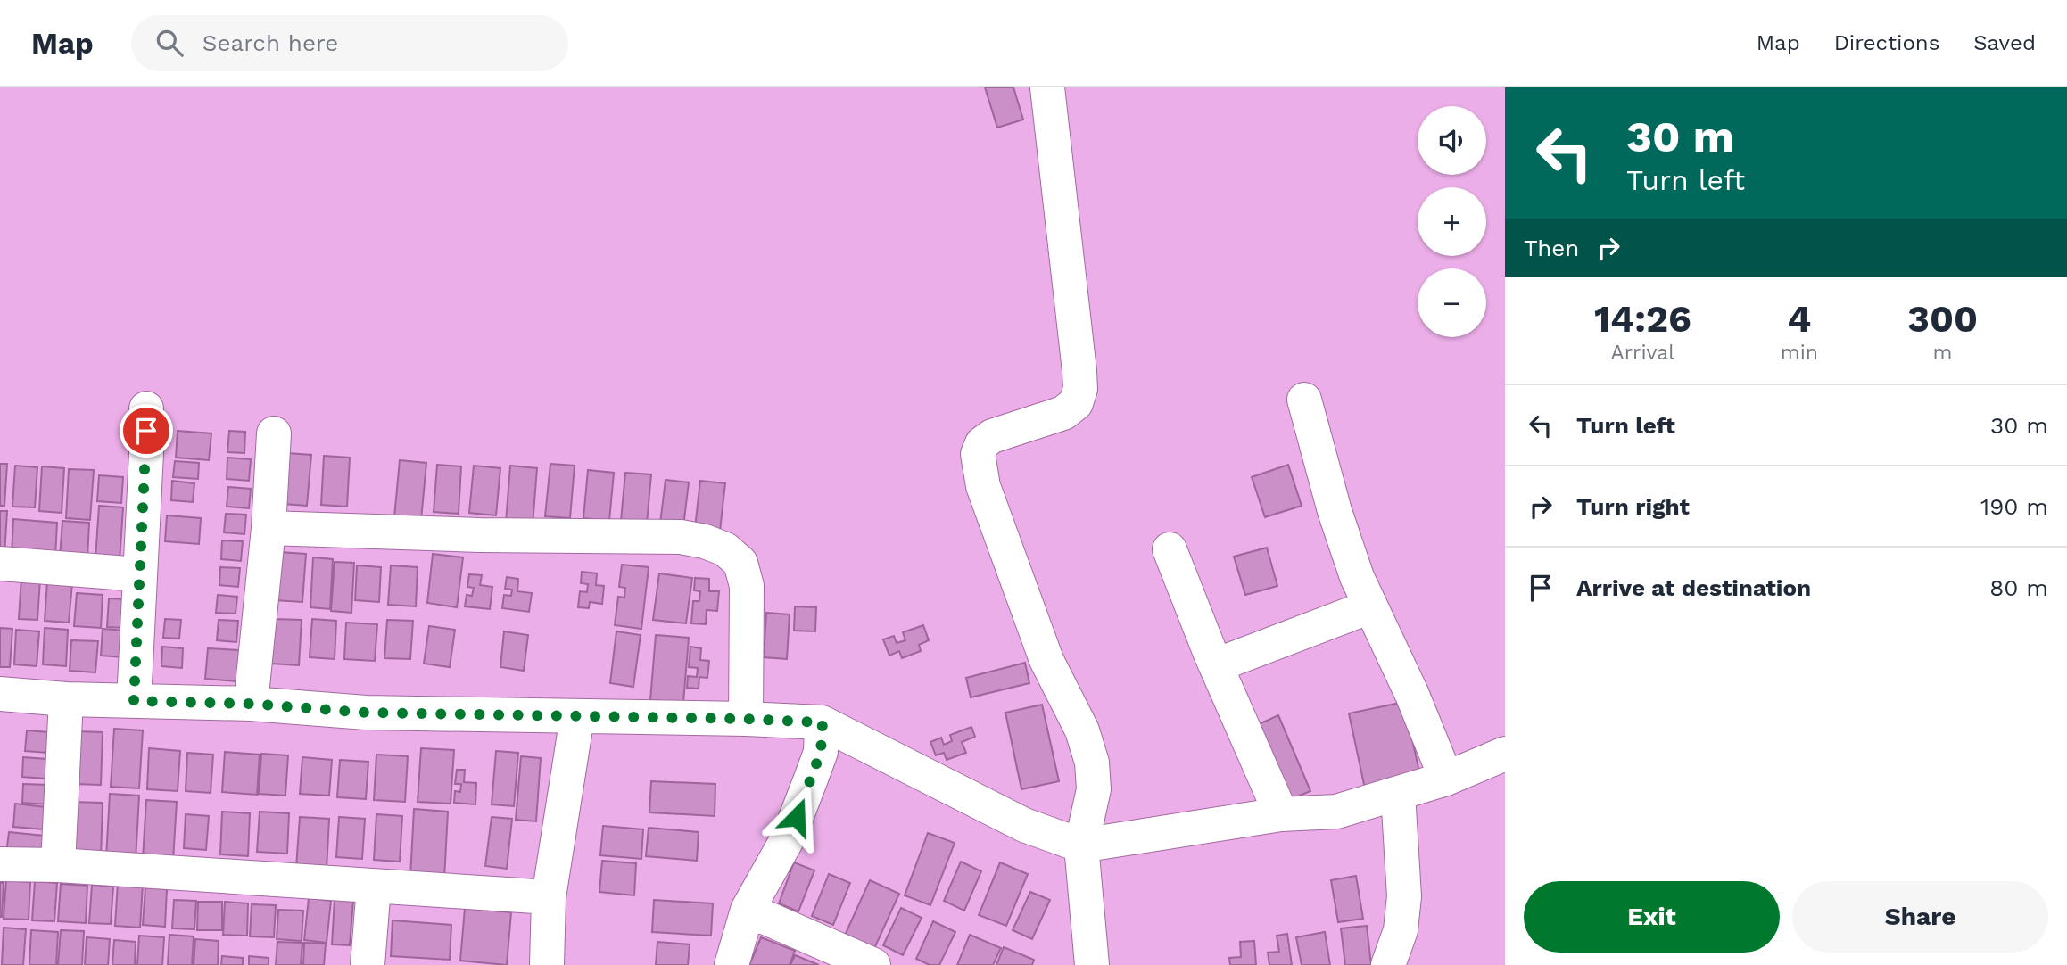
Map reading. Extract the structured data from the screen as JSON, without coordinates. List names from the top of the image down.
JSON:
{
  "page": {
    "header": "Map",
    "search": "Search here",
    "nav": ["Map", "Directions", "Saved"],
    "turn": ["30 m", "Turn left"],
    "map_buttons": ["+", "−"],
    "then": "Then",
    "eta": [
      "14:26",
      "Arrival",
      "4",
      "min",
      "300",
      "m"
    ],
    "list": [
      {
        "name": "Turn left",
        "value": "30 m"
      },
      {
        "name": "Turn right",
        "value": "190 m"
      },
      {
        "name": "Arrive at destination",
        "value": "80 m"
      }
    ],
    "buttons": ["Exit", "Share"]
  }
}
